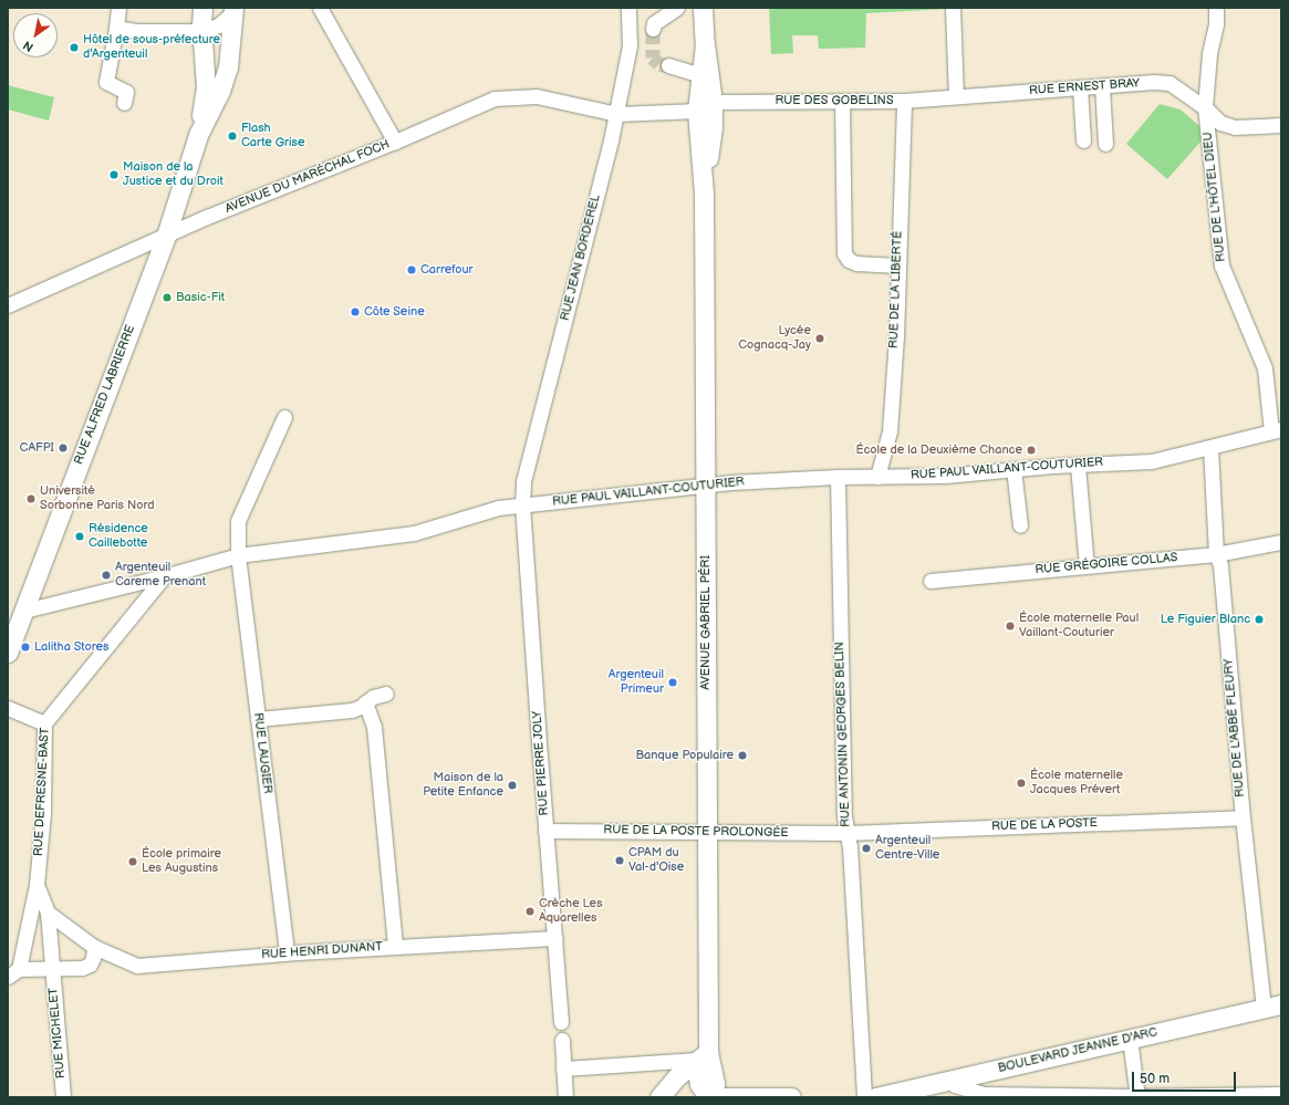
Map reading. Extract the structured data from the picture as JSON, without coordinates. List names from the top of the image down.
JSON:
{
  "streets": {
    "main road": ["RUE ALFRED LABRIERRE", "AVENUE GABRIEL PÉRI", "BOULEVARD JEANNE D'ARC"],
    "street": [
      "RUE ERNEST BRAY",
      "RUE DES GOBELINS",
      "AVENUE DU MARÉCHAL FOCH",
      "RUE DE L'HÔTEL DIEU",
      "RUE JEAN BORDEREL",
      "RUE DE LA LIBERTÉ",
      "RUE PAUL VAILLANT-COUTURIER",
      "RUE GRÉGOIRE COLLAS",
      "RUE DE L'ABBÉ FLEURY",
      "RUE ANTONIN GEORGES BELIN",
      "RUE LAUGIER",
      "RUE PIERRE JOLY",
      "RUE DEFRESNE-BAST",
      "RUE DE LA POSTE",
      "RUE DE LA POSTE PROLONGÉE",
      "RUE HENRI DUNANT",
      "RUE MICHELET"
    ]
  },
  "crossings": [
    ["RUE ERNEST BRAY", "RUE DES GOBELINS"],
    ["RUE ERNEST BRAY", "RUE DE L'HÔTEL DIEU"],
    ["RUE DES GOBELINS", "AVENUE DU MARÉCHAL FOCH"],
    ["RUE DES GOBELINS", "RUE JEAN BORDEREL"],
    ["RUE DES GOBELINS", "RUE DE LA LIBERTÉ"],
    ["RUE DES GOBELINS", "AVENUE GABRIEL PÉRI"],
    ["AVENUE DU MARÉCHAL FOCH", "RUE JEAN BORDEREL"],
    ["AVENUE DU MARÉCHAL FOCH", "RUE ALFRED LABRIERRE"],
    ["RUE DE L'HÔTEL DIEU", "RUE PAUL VAILLANT-COUTURIER"],
    ["RUE JEAN BORDEREL", "RUE PAUL VAILLANT-COUTURIER"],
    ["RUE JEAN BORDEREL", "RUE PIERRE JOLY"],
    ["RUE DE LA LIBERTÉ", "RUE PAUL VAILLANT-COUTURIER"],
    ["RUE ALFRED LABRIERRE", "RUE PAUL VAILLANT-COUTURIER"],
    ["RUE PAUL VAILLANT-COUTURIER", "AVENUE GABRIEL PÉRI"],
    ["RUE PAUL VAILLANT-COUTURIER", "RUE DE L'ABBÉ FLEURY"],
    ["RUE PAUL VAILLANT-COUTURIER", "RUE ANTONIN GEORGES BELIN"],
    ["RUE PAUL VAILLANT-COUTURIER", "RUE LAUGIER"],
    ["RUE PAUL VAILLANT-COUTURIER", "RUE PIERRE JOLY"],
    ["RUE PAUL VAILLANT-COUTURIER", "RUE DEFRESNE-BAST"],
    ["RUE GRÉGOIRE COLLAS", "RUE DE L'ABBÉ FLEURY"],
    ["AVENUE GABRIEL PÉRI", "RUE DE LA POSTE PROLONGÉE"],
    ["RUE DE L'ABBÉ FLEURY", "RUE DE LA POSTE"],
    ["RUE DE L'ABBÉ FLEURY", "BOULEVARD JEANNE D'ARC"],
    ["RUE ANTONIN GEORGES BELIN", "RUE DE LA POSTE"],
    ["RUE ANTONIN GEORGES BELIN", "RUE DE LA POSTE PROLONGÉE"],
    ["RUE LAUGIER", "RUE HENRI DUNANT"],
    ["RUE PIERRE JOLY", "RUE DE LA POSTE PROLONGÉE"],
    ["RUE PIERRE JOLY", "RUE HENRI DUNANT"],
    ["RUE DEFRESNE-BAST", "RUE HENRI DUNANT"],
    ["RUE DEFRESNE-BAST", "RUE MICHELET"],
    ["RUE DE LA POSTE", "RUE DE LA POSTE PROLONGÉE"],
    ["RUE HENRI DUNANT", "RUE MICHELET"]
  ],
  "places": [
    "Hôtel de sous-préfecture d'Argenteuil",
    "Flash Carte Grise",
    "Maison de la Justice et du Droit",
    "Carrefour",
    "Basic-Fit",
    "Côte Seine",
    "Lycée Cognacq-Jay",
    "CAFPI",
    "École de la Deuxième Chance",
    "Université Sorbonne Paris Nord",
    "Résidence Caillebotte",
    "Argenteuil Careme Prenant",
    "Le Figuier Blanc",
    "École maternelle Paul Vaillant-Couturier",
    "Lalitha Stores",
    "Argenteuil Primeur",
    "Banque Populaire",
    "École maternelle Jacques Prévert",
    "Maison de la Petite Enfance",
    "Argenteuil Centre-Ville",
    "CPAM du Val-d'Oise",
    "École primaire Les Augustins",
    "Crèche Les Aquarelles"
  ],
  "scale_bar": "50 m",
  "north": "bottom left"
}
